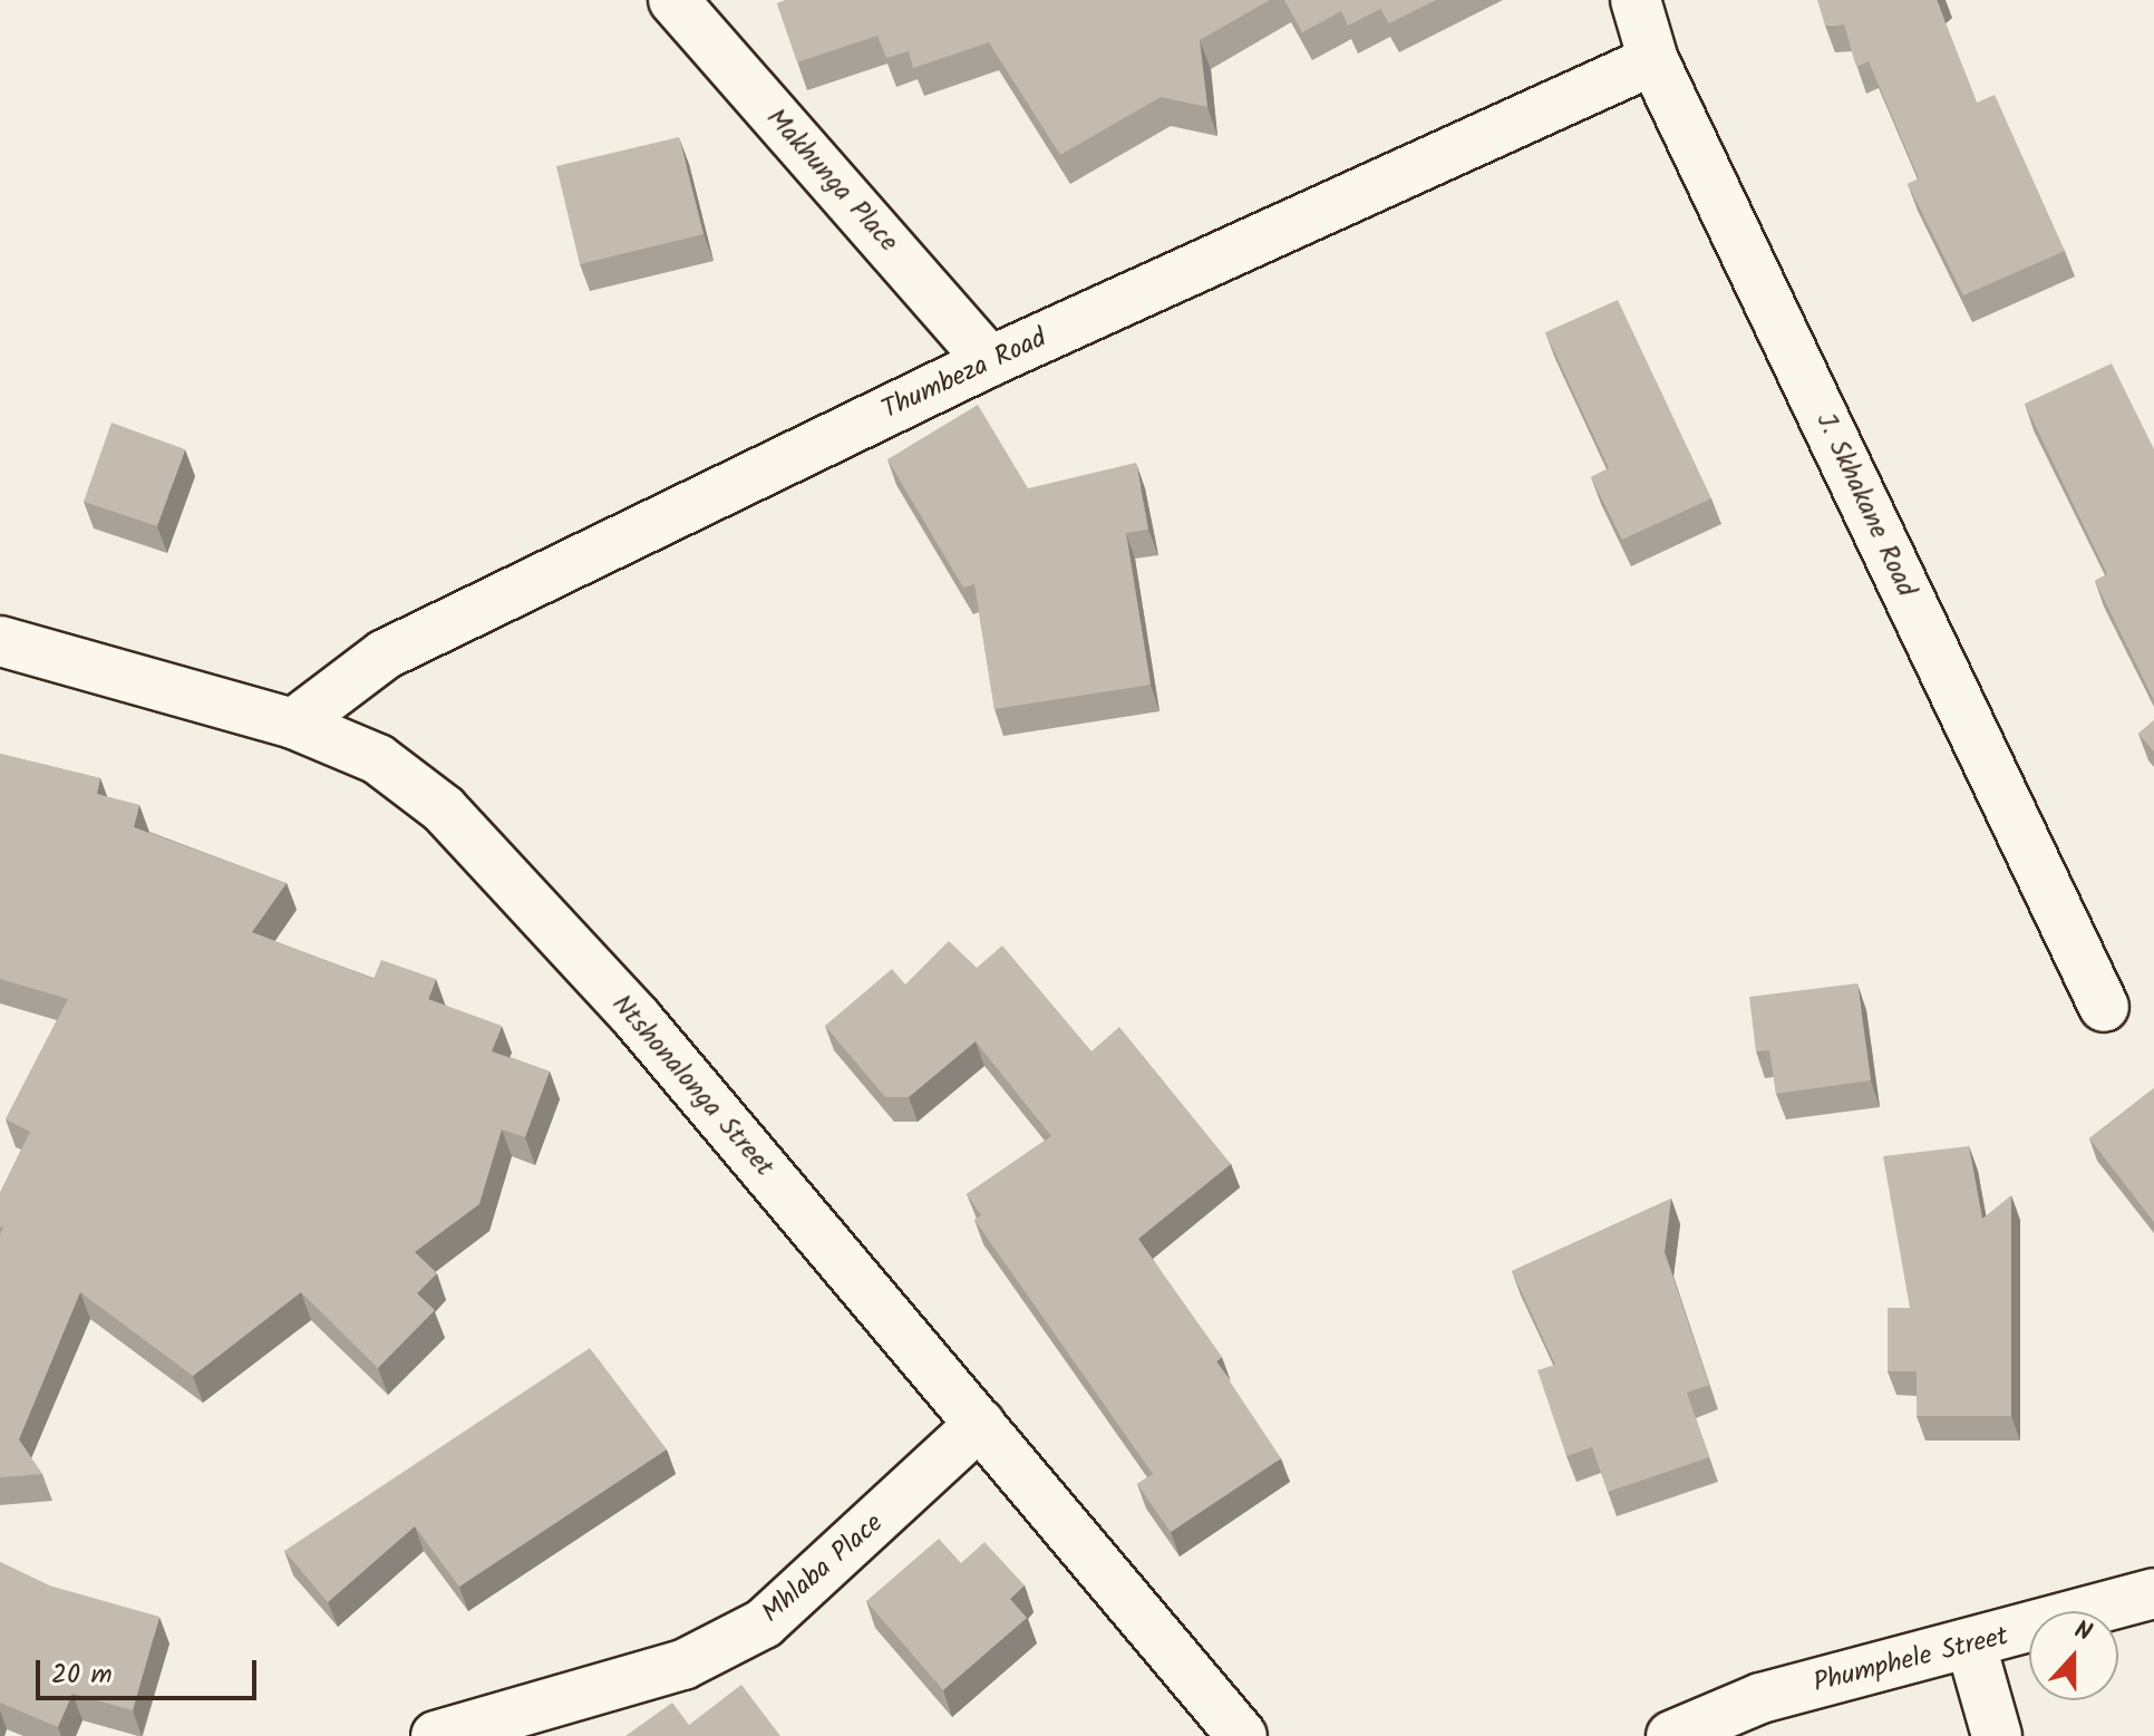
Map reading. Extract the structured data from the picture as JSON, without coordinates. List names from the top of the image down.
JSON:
{
  "streets": {
    "street": [
      "Makhunga Place",
      "Thumbeza Road",
      "J. Skhakane Road",
      "Ntshonalonga Street",
      "Mhlaba Place",
      "Phumphele Street"
    ]
  },
  "crossings": [
    ["Makhunga Place", "Thumbeza Road"],
    ["Thumbeza Road", "J. Skhakane Road"],
    ["Thumbeza Road", "Ntshonalonga Street"],
    ["Ntshonalonga Street", "Mhlaba Place"]
  ],
  "scale_bar": "20 m",
  "north": "top"
}
